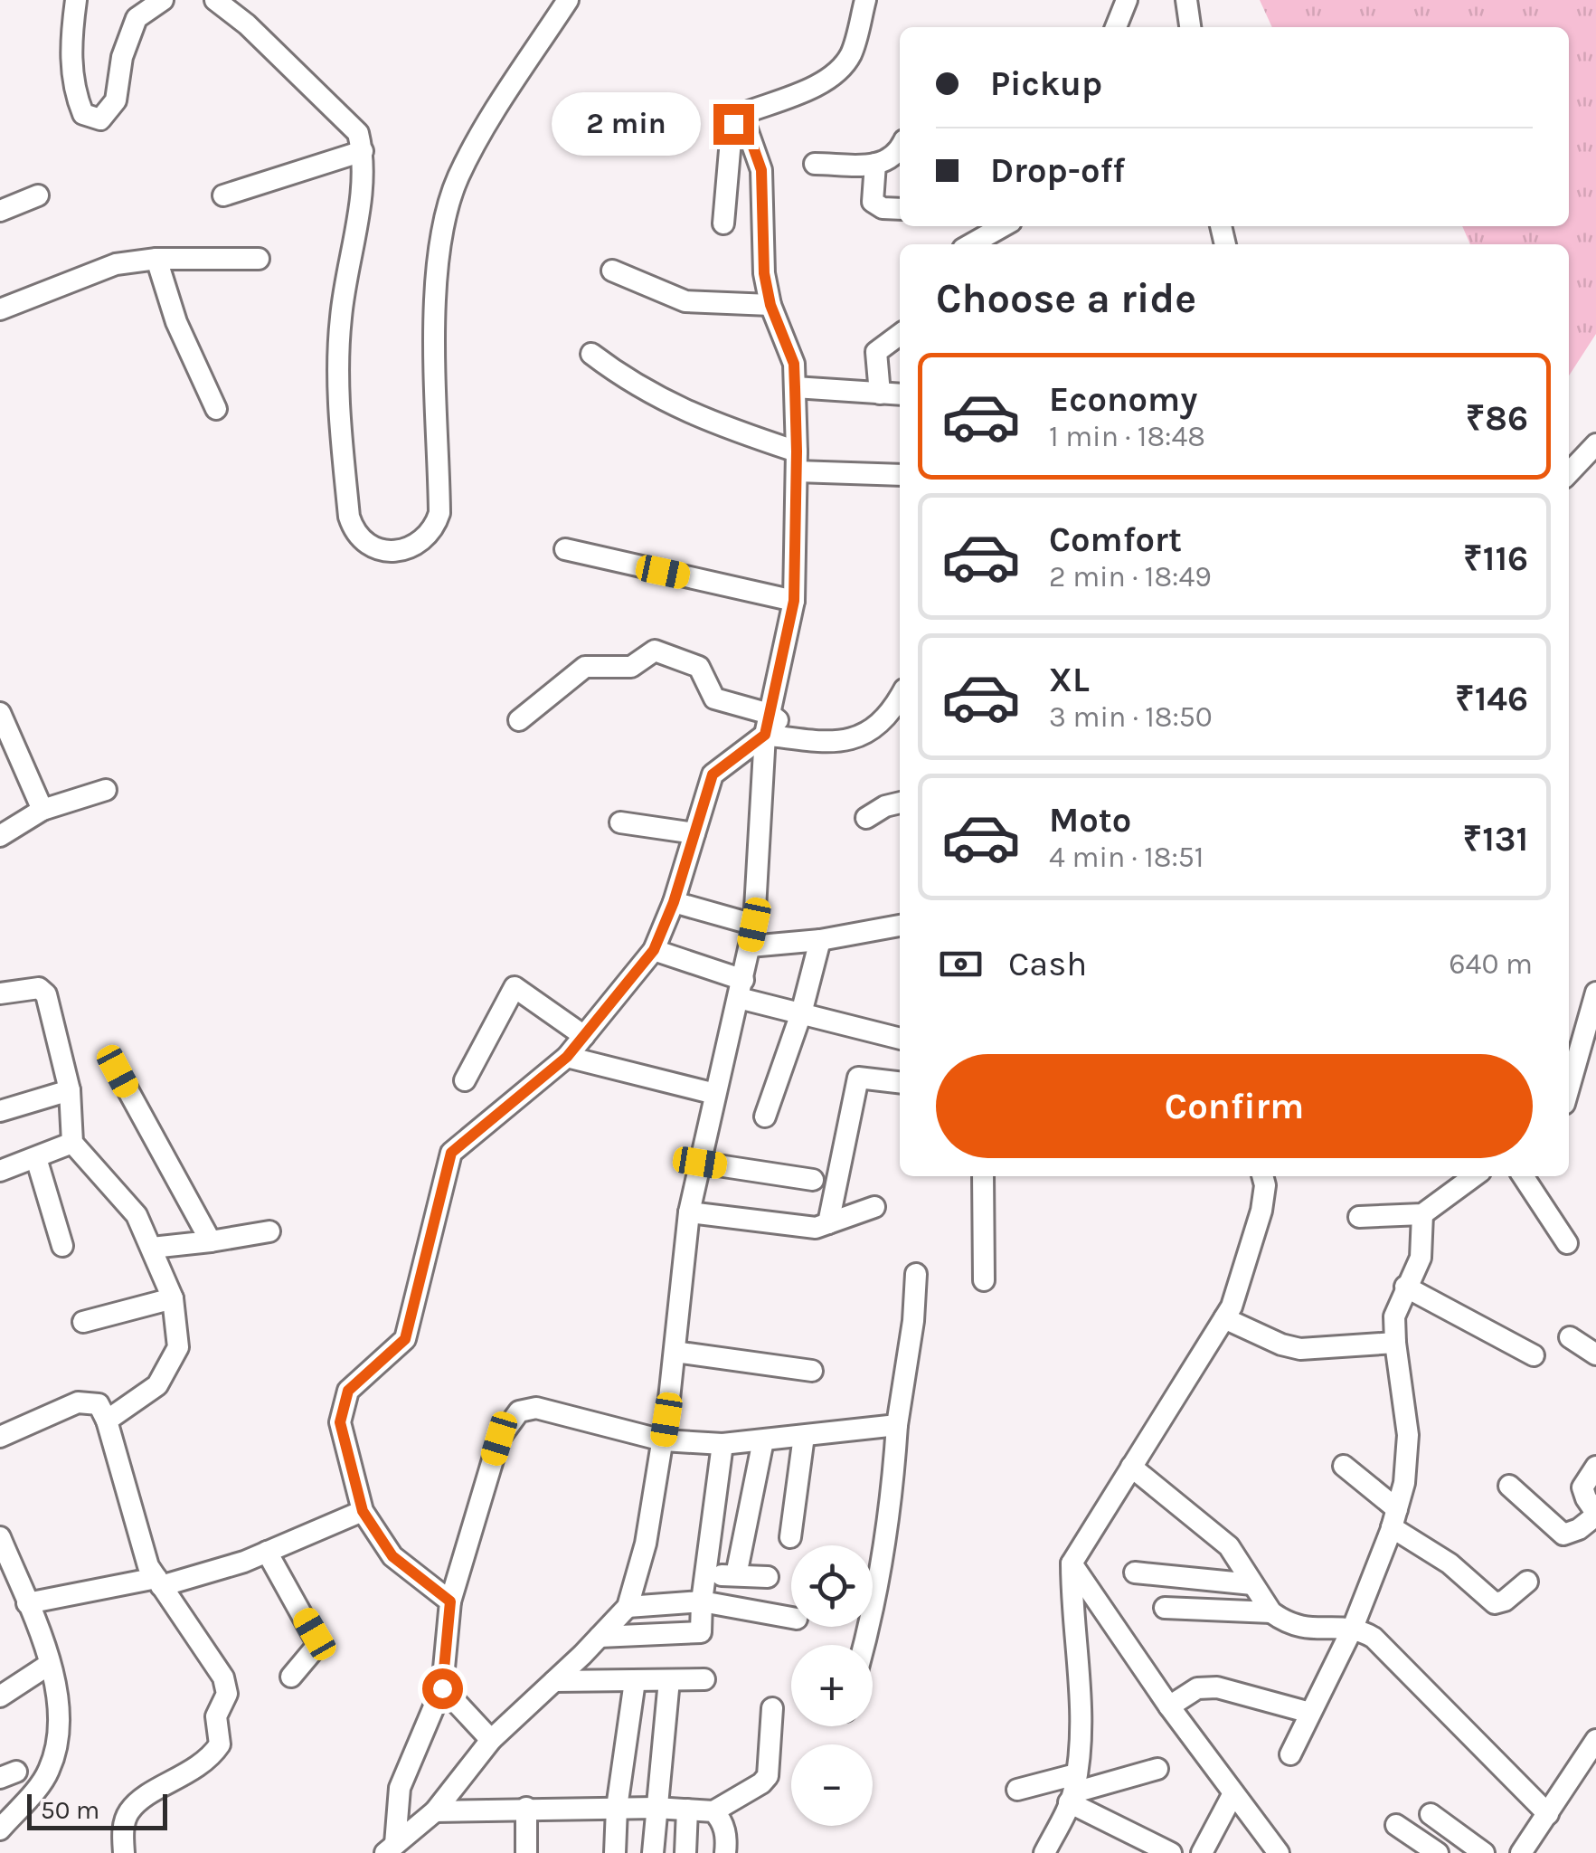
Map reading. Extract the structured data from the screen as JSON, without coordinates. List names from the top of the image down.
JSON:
{
  "scale_bar": "50 m",
  "page": {
    "banner": ["Pickup", "Drop-off"],
    "bubble": "2 min",
    "heading": "Choose a ride",
    "list": [
      {
        "name": "Economy",
        "note": "1 min · 18:48",
        "value": "₹86"
      },
      {
        "name": "Comfort",
        "note": "2 min · 18:49",
        "value": "₹116"
      },
      {
        "name": "XL",
        "note": "3 min · 18:50",
        "value": "₹146"
      },
      {
        "name": "Moto",
        "note": "4 min · 18:51",
        "value": "₹131"
      }
    ],
    "pay": ["Cash", "640 m"],
    "buttons": "Confirm",
    "map_buttons": ["+", "−"],
    "scale": "50 m"
  }
}
